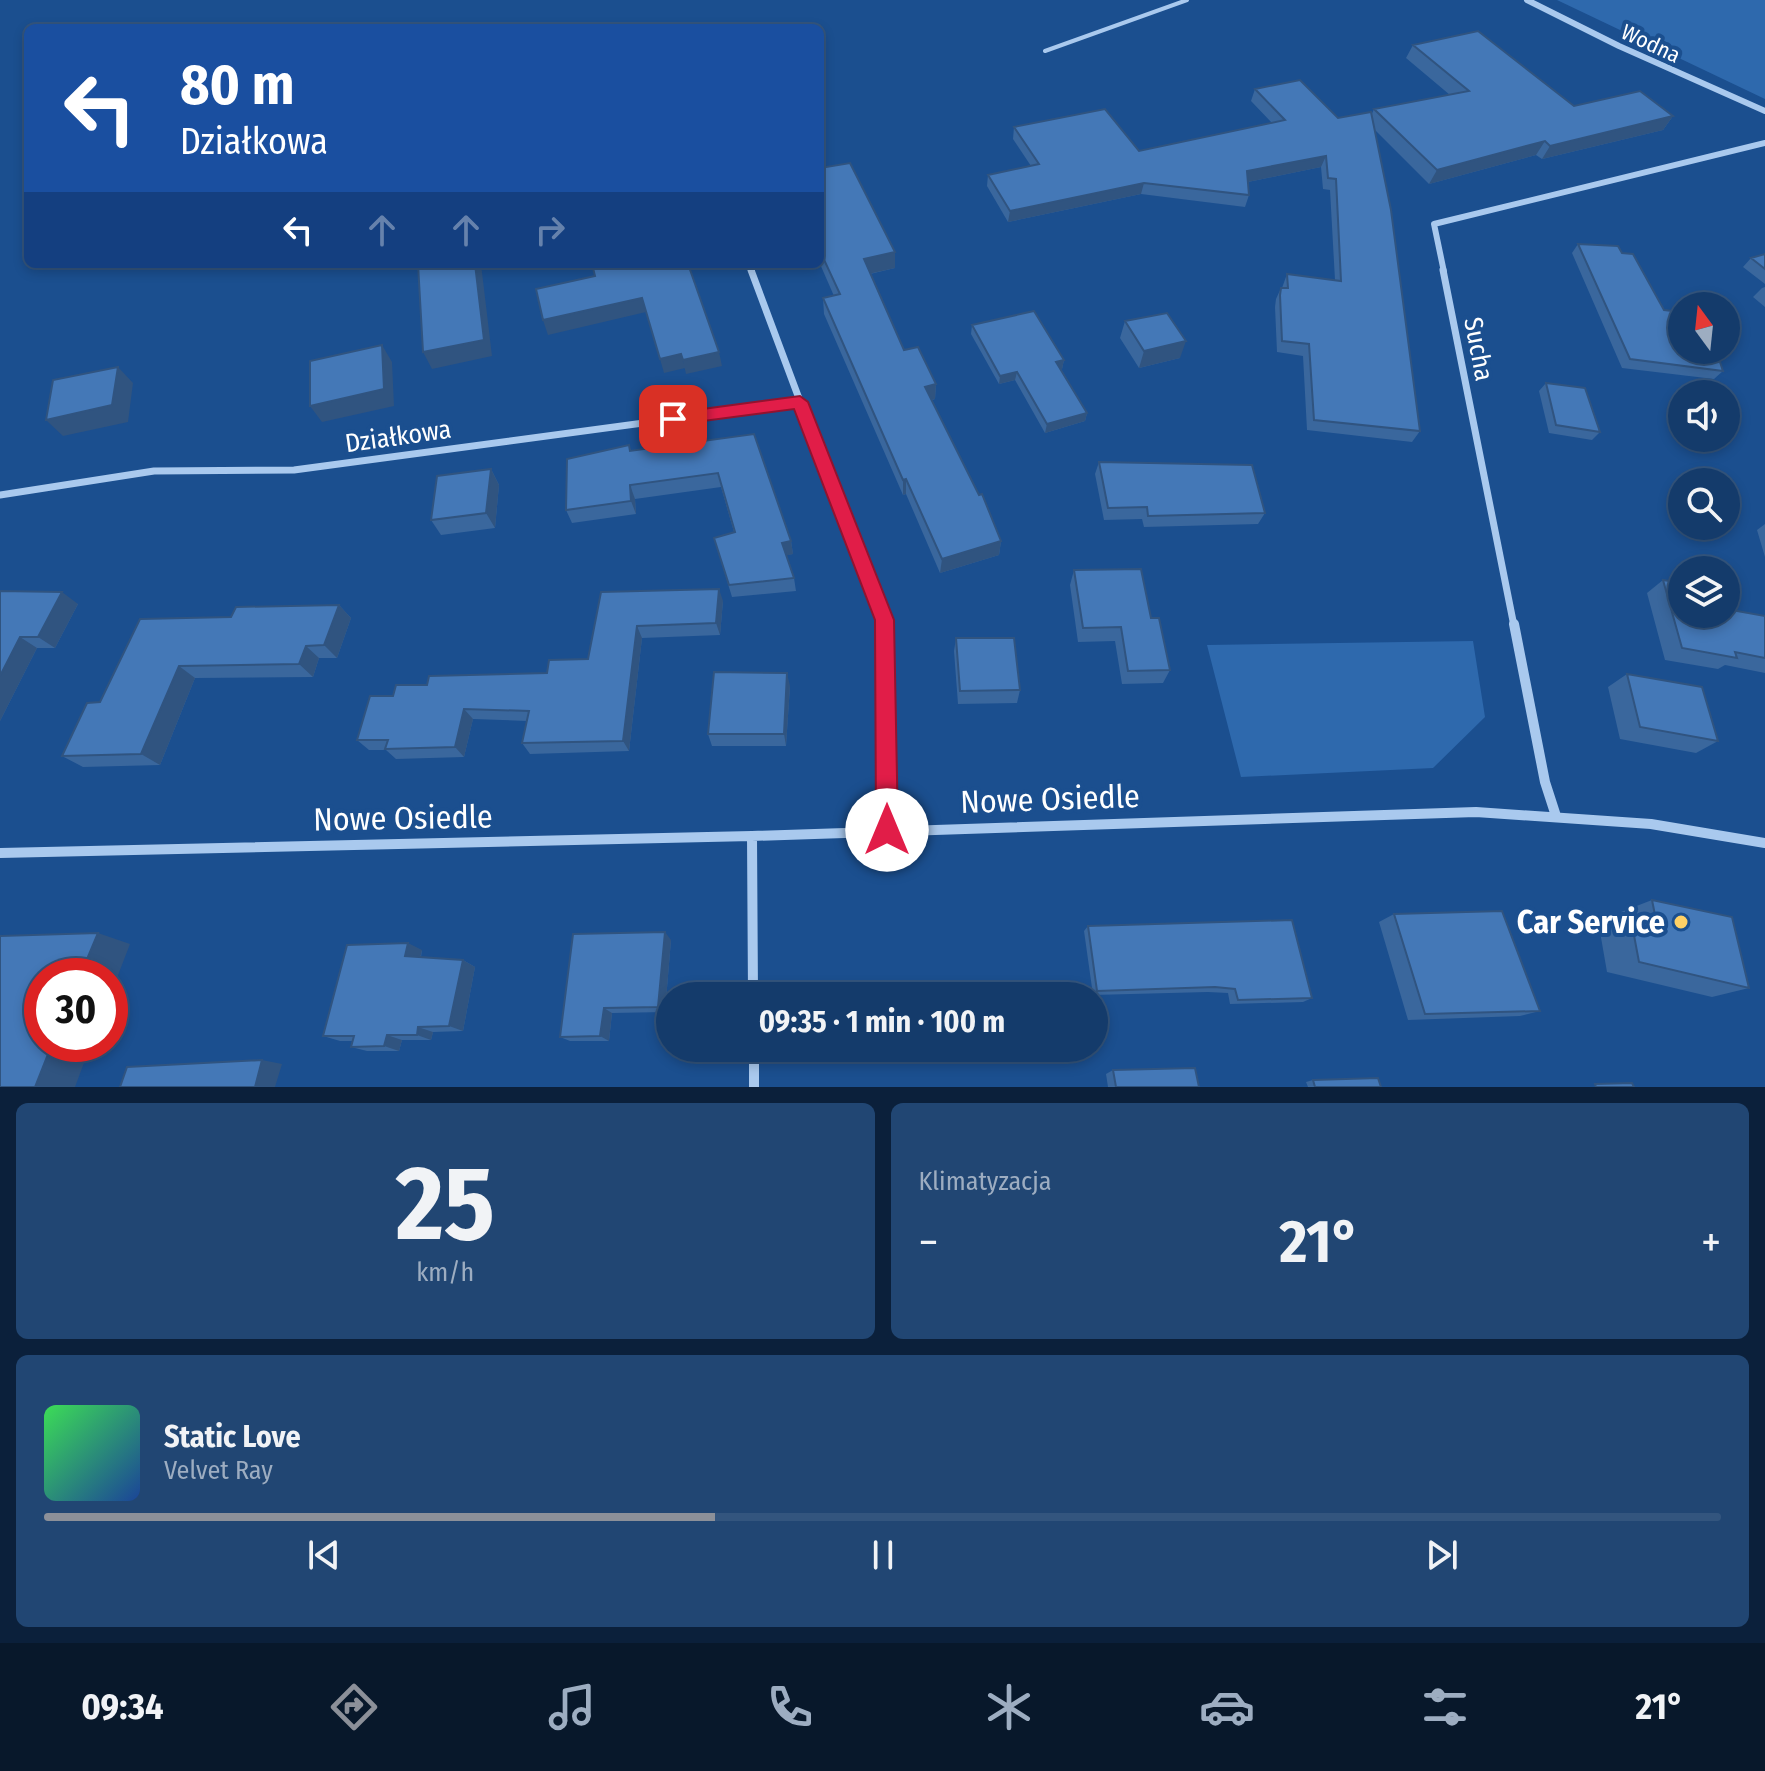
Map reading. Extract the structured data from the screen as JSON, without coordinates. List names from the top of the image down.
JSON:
{
  "streets": {
    "street": [
      "Wodna",
      "Sucha",
      "Działkowa",
      "Nowe Osiedle"
    ]
  },
  "crossings": [
    ["Sucha", "Nowe Osiedle"]
  ],
  "places": ["Car Service"],
  "north": "top",
  "page": {
    "turn": ["80 m", "Działkowa"],
    "limit": "30",
    "trip": "09:35 · 1 min · 100 m",
    "tile": [
      ["25", "km/h"],
      "Klimatyzacja"
    ],
    "heat": ["−", "21°", "+"],
    "song": ["Static Love", "Velvet Ray"],
    "tabs": ["09:34", "21°"]
  }
}
